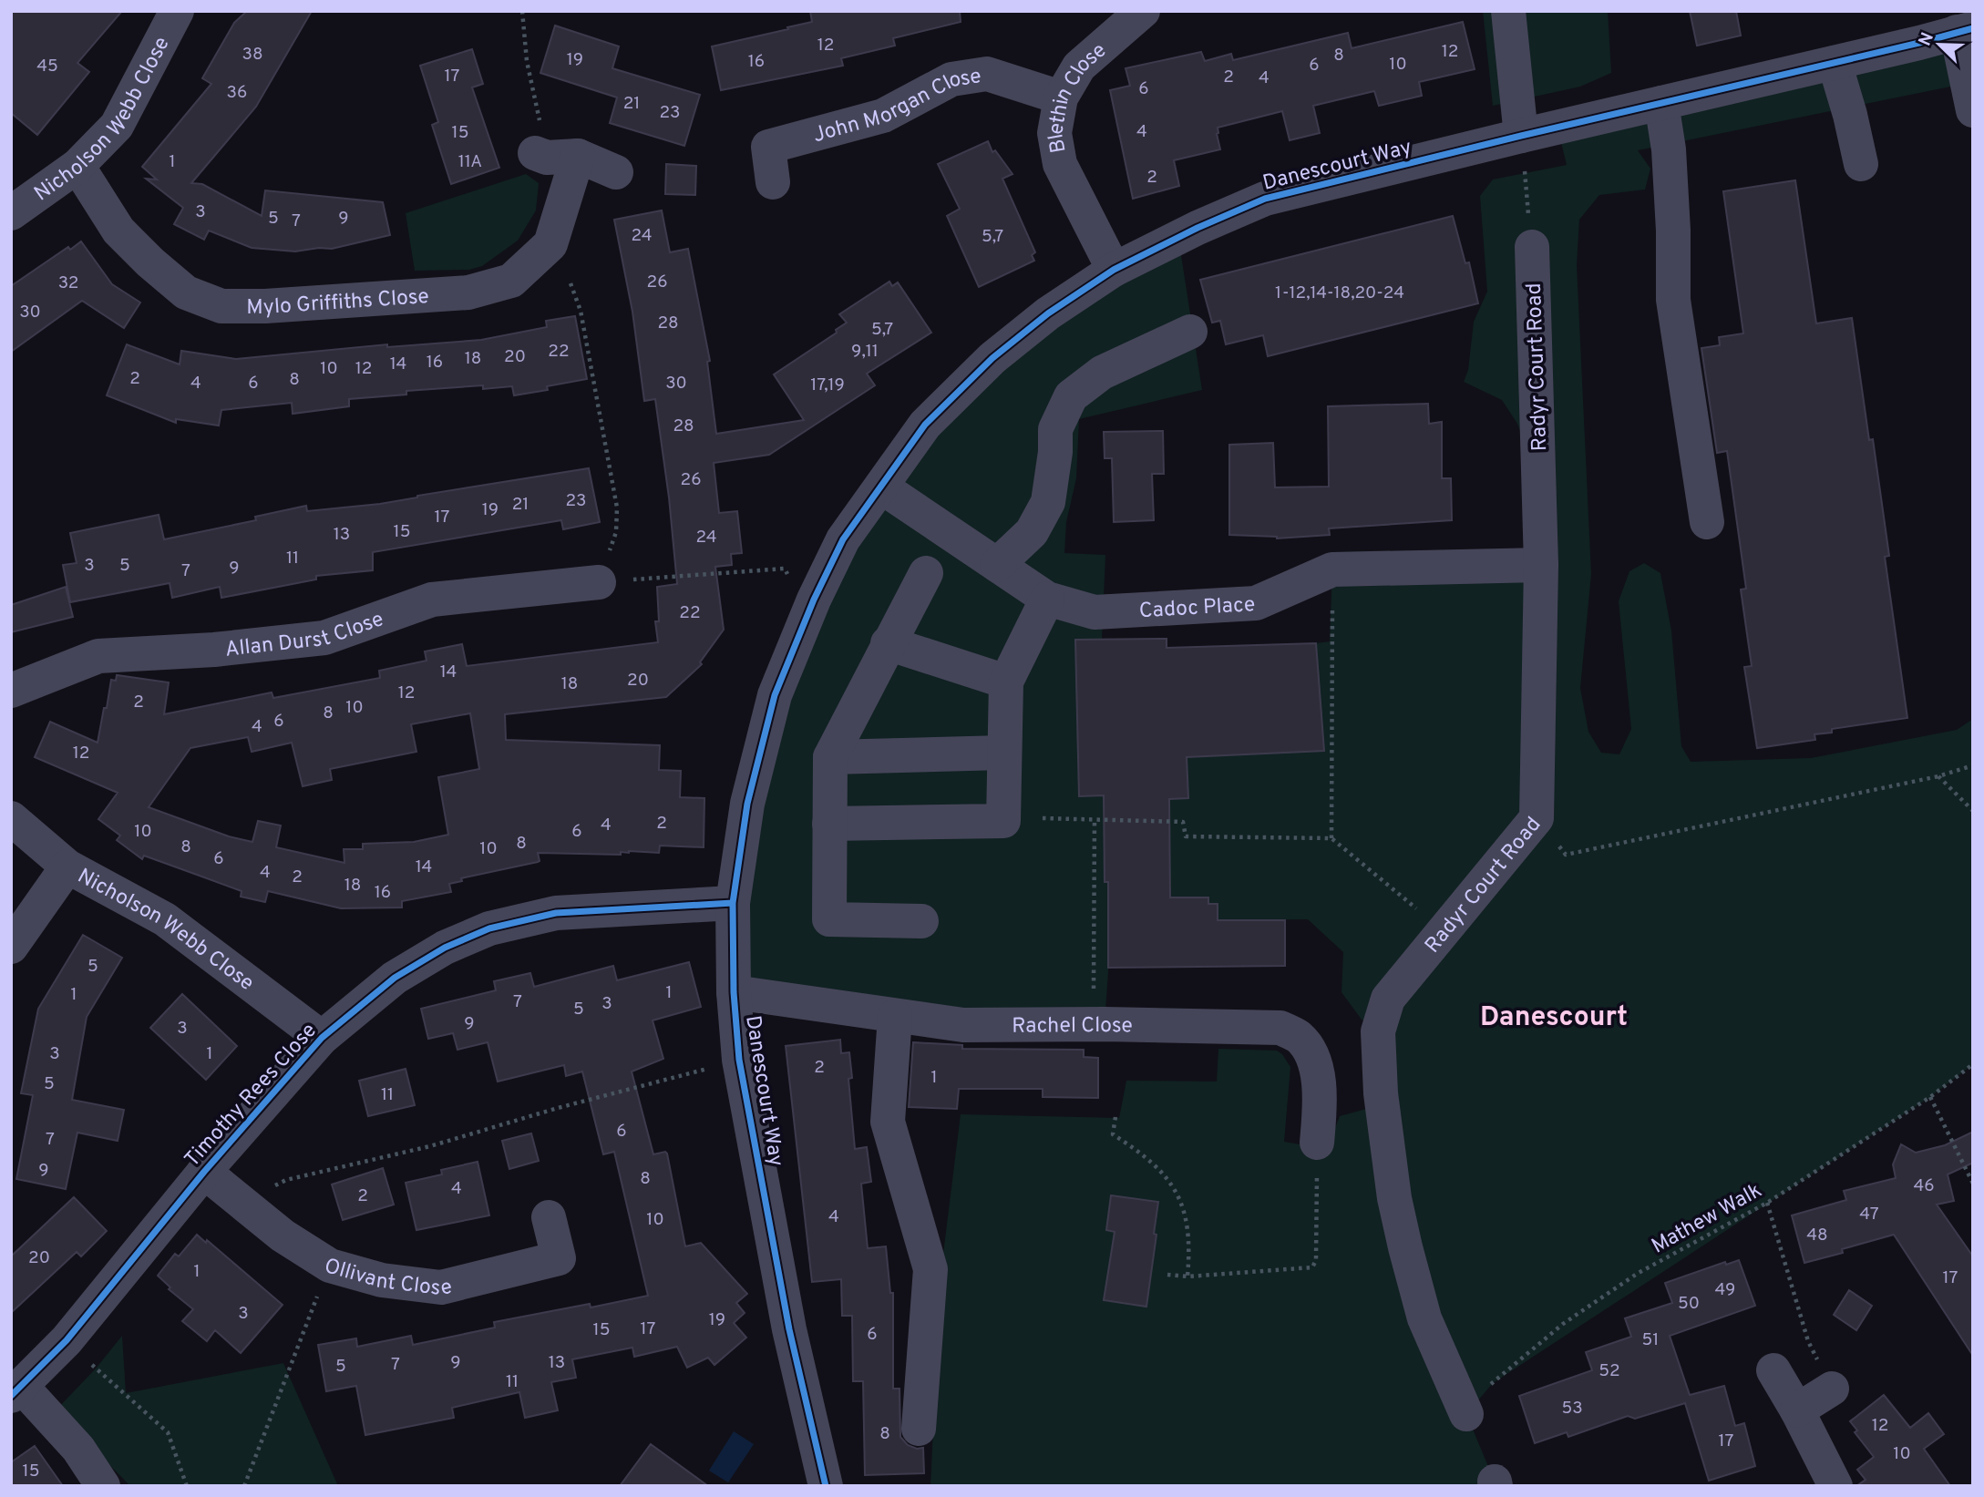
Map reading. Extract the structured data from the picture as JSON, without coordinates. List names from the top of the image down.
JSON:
{
  "streets": {
    "street": [
      "Blethin Close",
      "John Morgan Close",
      "Nicholson Webb Close",
      "Danescourt Way",
      "Mylo Griffiths Close",
      "Radyr Court Road",
      "Cadoc Place",
      "Allan Durst Close",
      "Rachel Close",
      "Timothy Rees Close",
      "Ollivant Close"
    ],
    "path": ["Mathew Walk"]
  },
  "crossings": [
    ["Blethin Close", "John Morgan Close"],
    ["Blethin Close", "Danescourt Way"],
    ["Nicholson Webb Close", "Mylo Griffiths Close"],
    ["Nicholson Webb Close", "Timothy Rees Close"],
    ["Danescourt Way", "Cadoc Place"],
    ["Danescourt Way", "Rachel Close"],
    ["Danescourt Way", "Timothy Rees Close"],
    ["Radyr Court Road", "Cadoc Place"],
    ["Radyr Court Road", "Mathew Walk"],
    ["Timothy Rees Close", "Ollivant Close"]
  ],
  "districts": ["Danescourt"],
  "house_numbers": [
    "12",
    "12",
    "38",
    "8",
    "19",
    "16",
    "10",
    "6",
    "45",
    "17",
    "2",
    "4",
    "6",
    "36",
    "21",
    "23",
    "4",
    "15",
    "1",
    "11A",
    "2",
    "3",
    "5",
    "9",
    "7",
    "24",
    "5,7",
    "26",
    "32",
    "1-12,14-18,20-24",
    "30",
    "28",
    "5,7",
    "22",
    "9,11",
    "20",
    "18",
    "16",
    "14",
    "10",
    "12",
    "2",
    "8",
    "4",
    "6",
    "30",
    "17,19",
    "28",
    "26",
    "23",
    "21",
    "19",
    "17",
    "15",
    "13",
    "24",
    "11",
    "3",
    "5",
    "9",
    "7",
    "22",
    "14",
    "20",
    "18",
    "12",
    "2",
    "10",
    "8",
    "6",
    "4",
    "12",
    "2",
    "4",
    "10",
    "6",
    "8",
    "8",
    "10",
    "6",
    "14",
    "4",
    "2",
    "18",
    "16",
    "5",
    "1",
    "1",
    "7",
    "3",
    "5",
    "9",
    "3",
    "3",
    "1",
    "2",
    "1",
    "5",
    "11",
    "6",
    "7",
    "9",
    "8",
    "46",
    "4",
    "2",
    "47",
    "4",
    "10",
    "48",
    "20",
    "1",
    "17",
    "49",
    "50",
    "3",
    "19",
    "17",
    "15",
    "6",
    "51",
    "9",
    "13",
    "7",
    "5",
    "52",
    "11",
    "53",
    "12",
    "8",
    "17",
    "10",
    "15"
  ],
  "north": "top left"
}
